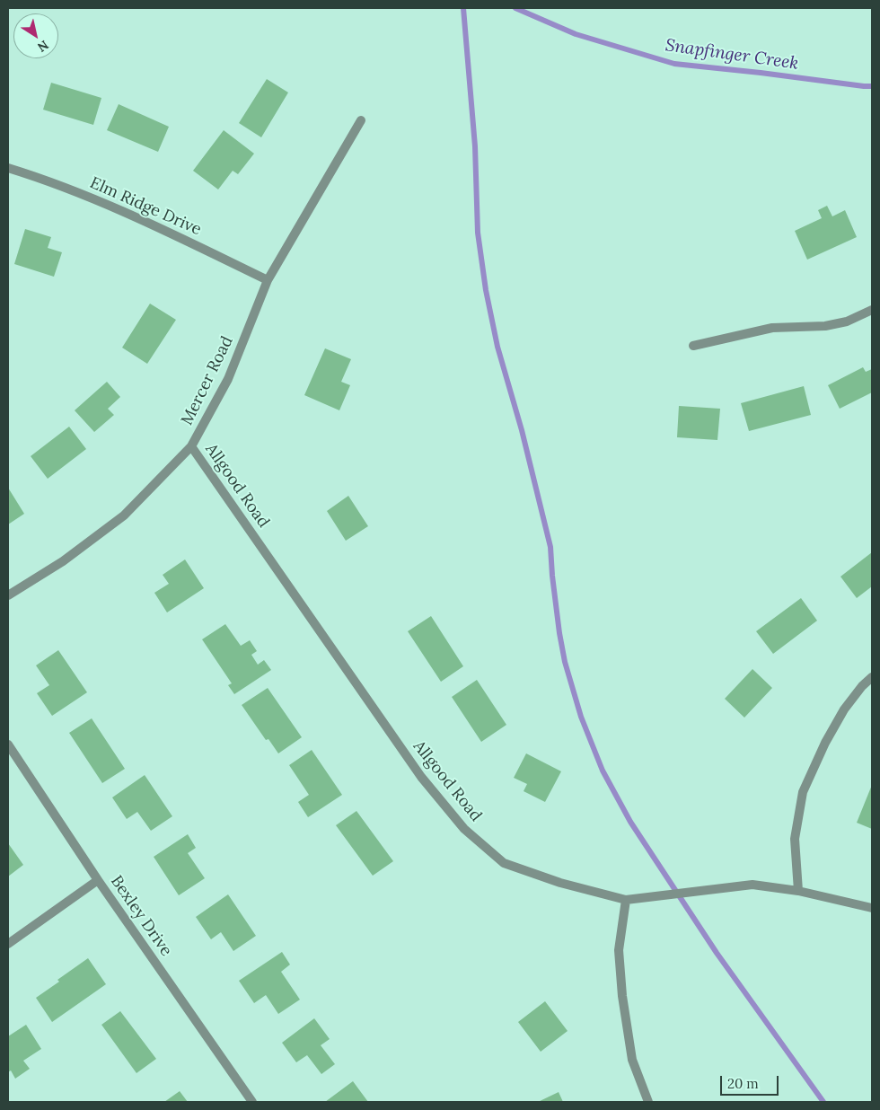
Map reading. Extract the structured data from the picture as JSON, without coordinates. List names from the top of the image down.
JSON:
{
  "streets": {
    "street": [
      "Elm Ridge Drive",
      "Mercer Road",
      "Allgood Road",
      "Bexley Drive"
    ]
  },
  "crossings": [
    ["Elm Ridge Drive", "Mercer Road"],
    ["Mercer Road", "Allgood Road"]
  ],
  "water": ["Snapfinger Creek"],
  "scale_bar": "20 m",
  "north": "bottom right"
}
